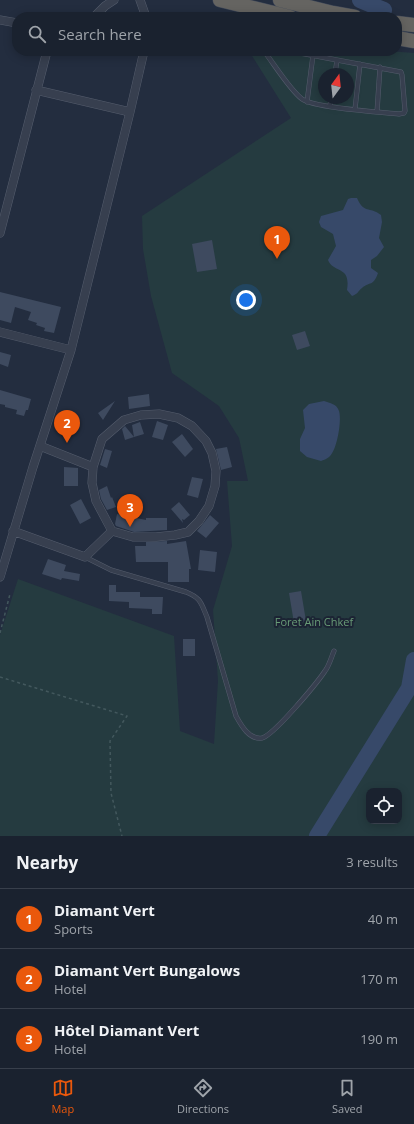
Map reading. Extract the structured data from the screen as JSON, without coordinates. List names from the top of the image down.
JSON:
{
  "parks": ["Foret Ain Chkef"],
  "north": "top",
  "page": {
    "search": "Search here",
    "pins": ["1", "2", "3"],
    "heading": ["Nearby", "3 results"],
    "list": [
      {
        "mark": "1",
        "name": "Diamant Vert",
        "note": "Sports",
        "value": "40 m"
      },
      {
        "mark": "2",
        "name": "Diamant Vert Bungalows",
        "note": "Hotel",
        "value": "170 m"
      },
      {
        "mark": "3",
        "name": "Hôtel Diamant Vert",
        "note": "Hotel",
        "value": "190 m"
      }
    ],
    "nav": ["Map", "Directions", "Saved"]
  }
}
